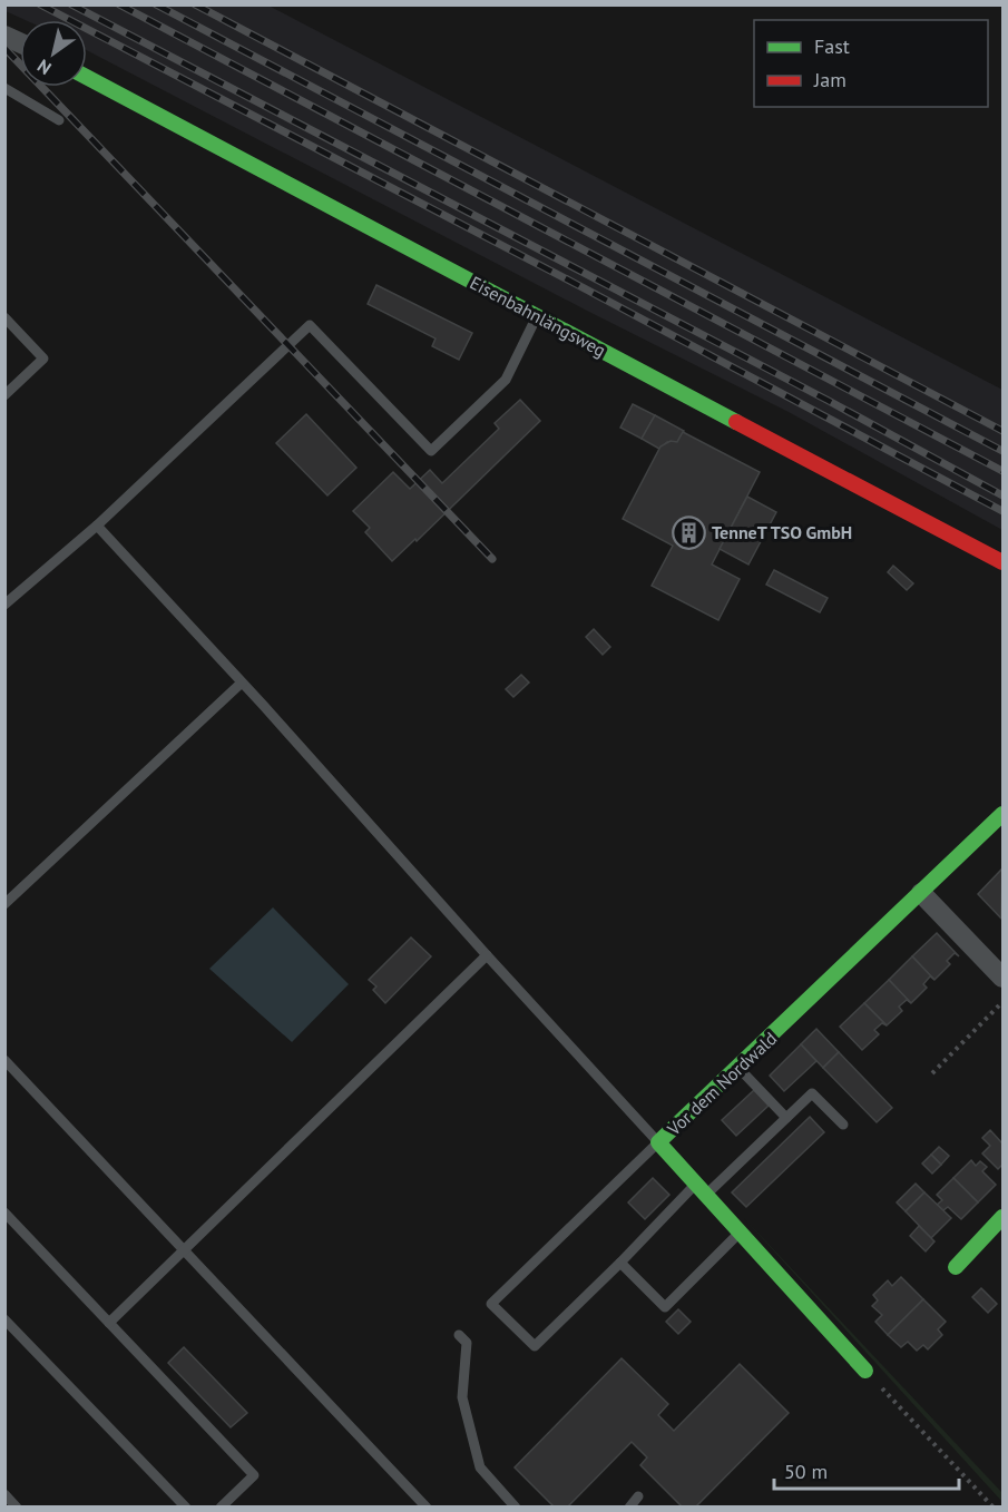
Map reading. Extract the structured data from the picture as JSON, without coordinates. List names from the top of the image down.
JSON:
{
  "streets": {
    "street": ["Eisenbahnlängsweg", "Vor dem Nordwald"]
  },
  "places": {
    "building": ["TenneT TSO GmbH"]
  },
  "legend": ["Fast", "Jam"],
  "scale_bar": "50 m",
  "north": "bottom left"
}
